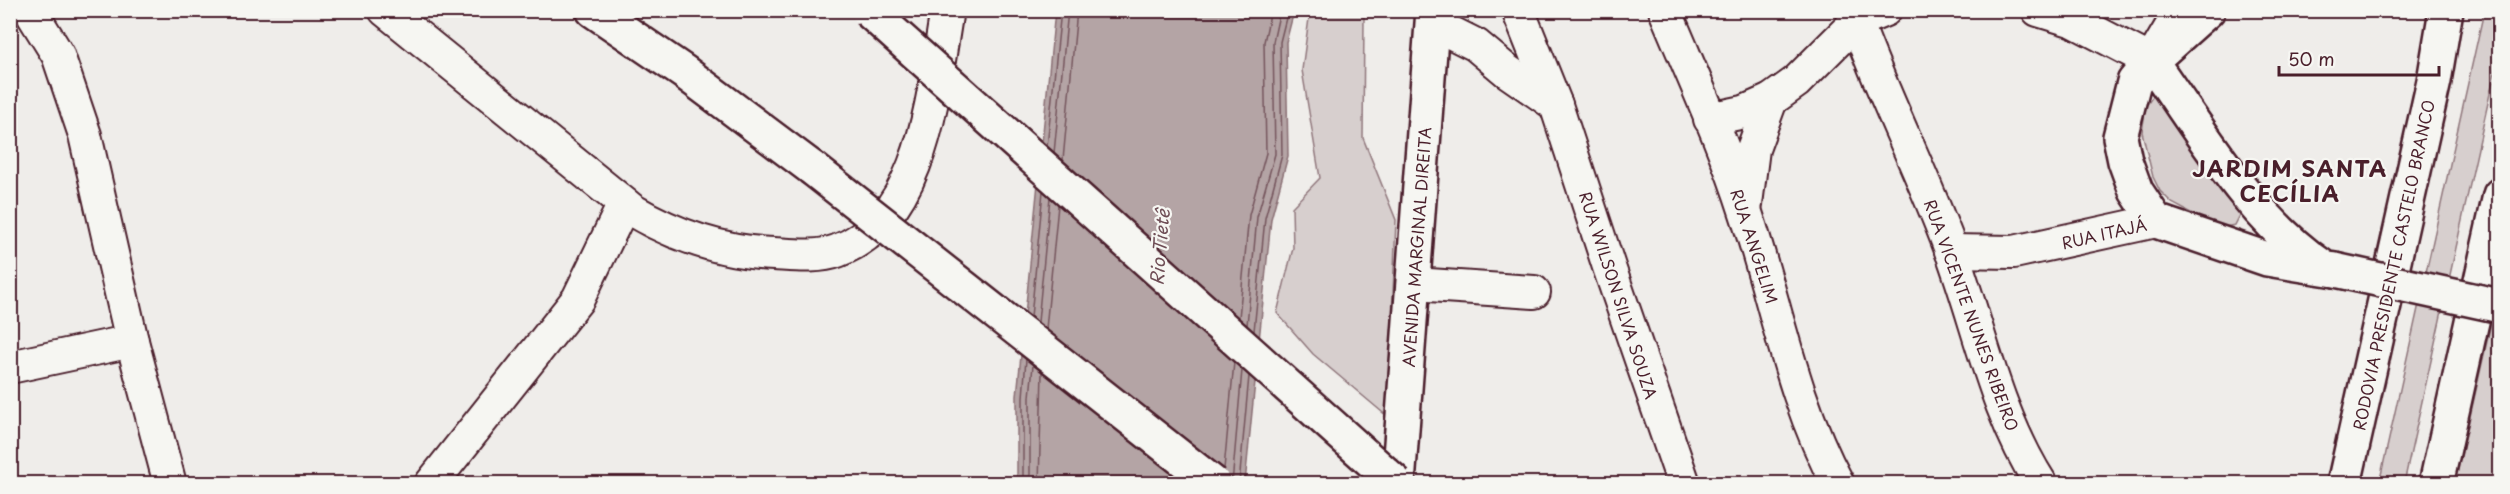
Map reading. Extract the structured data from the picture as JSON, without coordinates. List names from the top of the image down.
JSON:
{
  "streets": {
    "main road": ["RUA ITAJÁ", "AVENIDA MARGINAL DIREITA", "RODOVIA PRESIDENTE CASTELO BRANCO"],
    "street": ["RUA ANGELIM", "RUA WILSON SILVA SOUZA", "RUA VICENTE NUNES RIBEIRO"]
  },
  "crossings": [
    ["RUA ITAJÁ", "RUA VICENTE NUNES RIBEIRO"]
  ],
  "districts": ["JARDIM SANTA CECÍLIA"],
  "water": ["Rio Tietê"],
  "scale_bar": "50 m"
}
